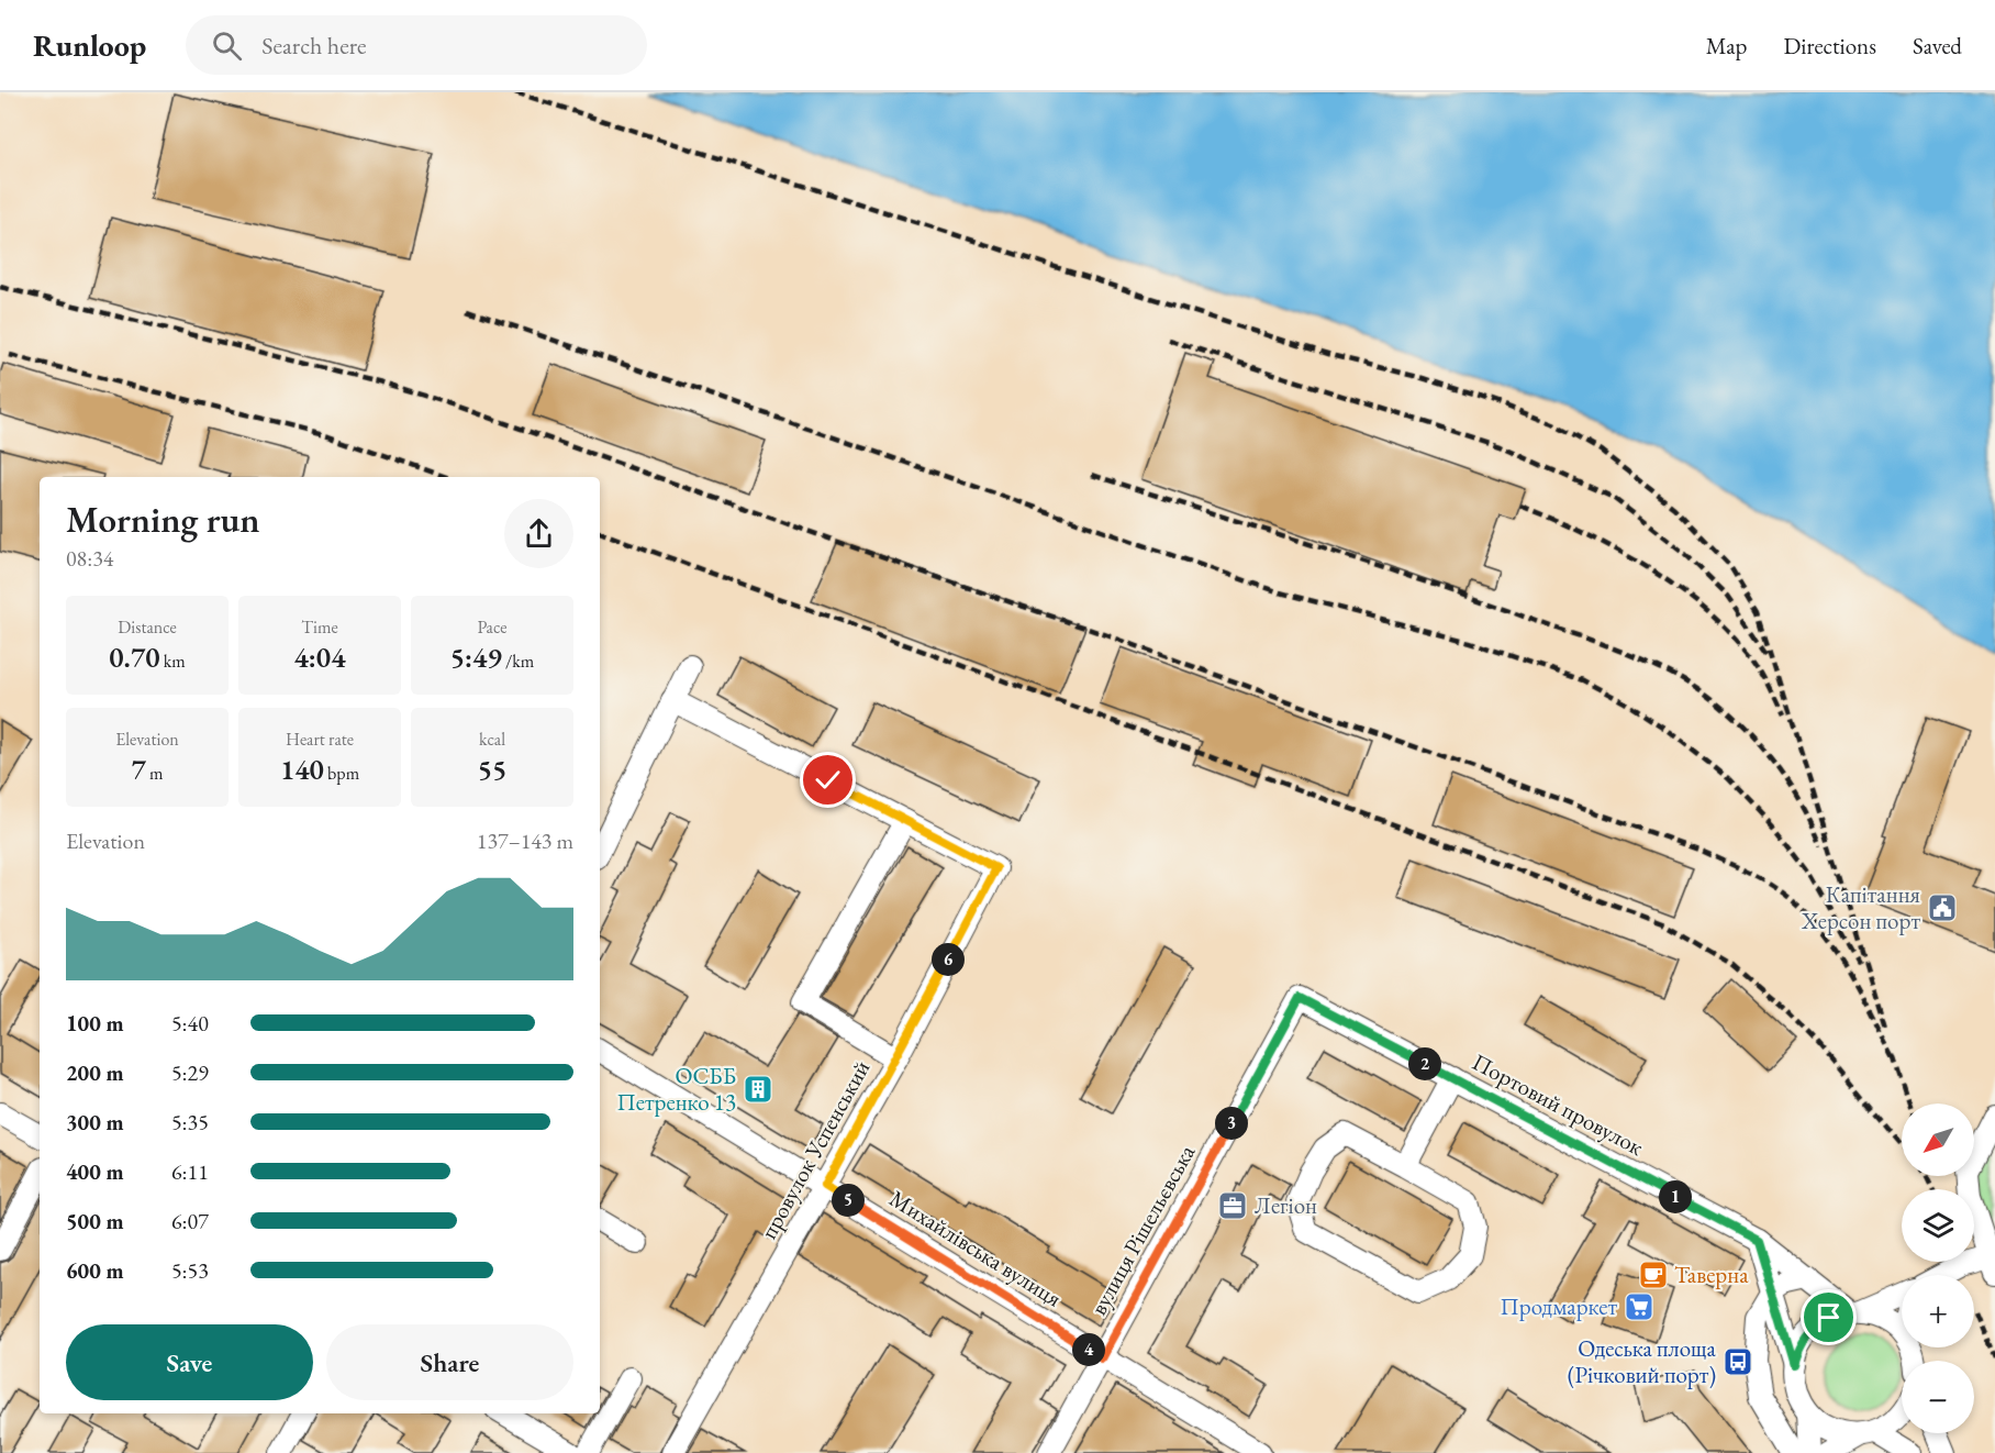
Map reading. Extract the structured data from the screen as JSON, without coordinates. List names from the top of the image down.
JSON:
{
  "streets": {
    "street": [
      "Портовий провулок",
      "провулок Успенський",
      "вулиця Рішельєвська",
      "Михайлівська вулиця"
    ]
  },
  "crossings": [
    ["Портовий провулок", "вулиця Рішельєвська"],
    ["провулок Успенський", "Михайлівська вулиця"],
    ["вулиця Рішельєвська", "Михайлівська вулиця"]
  ],
  "places": {
    "public building": ["Капітання Херсон порт"],
    "building": ["ОСББ Петренко 13"],
    "office": ["Легіон"],
    "cafe": ["Таверна"],
    "supermarket": ["Продмаркет"],
    "bus stop": ["Одеська площа (Річковий порт)"]
  },
  "north": "bottom left",
  "page": {
    "header": "Runloop",
    "search": "Search here",
    "nav": ["Map", "Directions", "Saved"],
    "heading": ["Morning run", "08:34"],
    "stats": [
      ["Distance", "0.70 km"],
      ["Time", "4:04"],
      ["Pace", "5:49 /km"],
      ["Elevation", "7 m"],
      ["Heart rate", "140 bpm"],
      ["kcal", "55"]
    ],
    "chart": ["Elevation", "137–143 m"],
    "pins": [
      "6",
      "2",
      "3",
      "1",
      "5",
      "4"
    ],
    "list": [
      {
        "name": "100 m",
        "note": "5:40"
      },
      {
        "name": "200 m",
        "note": "5:29"
      },
      {
        "name": "300 m",
        "note": "5:35"
      },
      {
        "name": "400 m",
        "note": "6:11"
      },
      {
        "name": "500 m",
        "note": "6:07"
      },
      {
        "name": "600 m",
        "note": "5:53"
      }
    ],
    "map_buttons": ["+", "−"],
    "buttons": ["Save", "Share"]
  }
}
